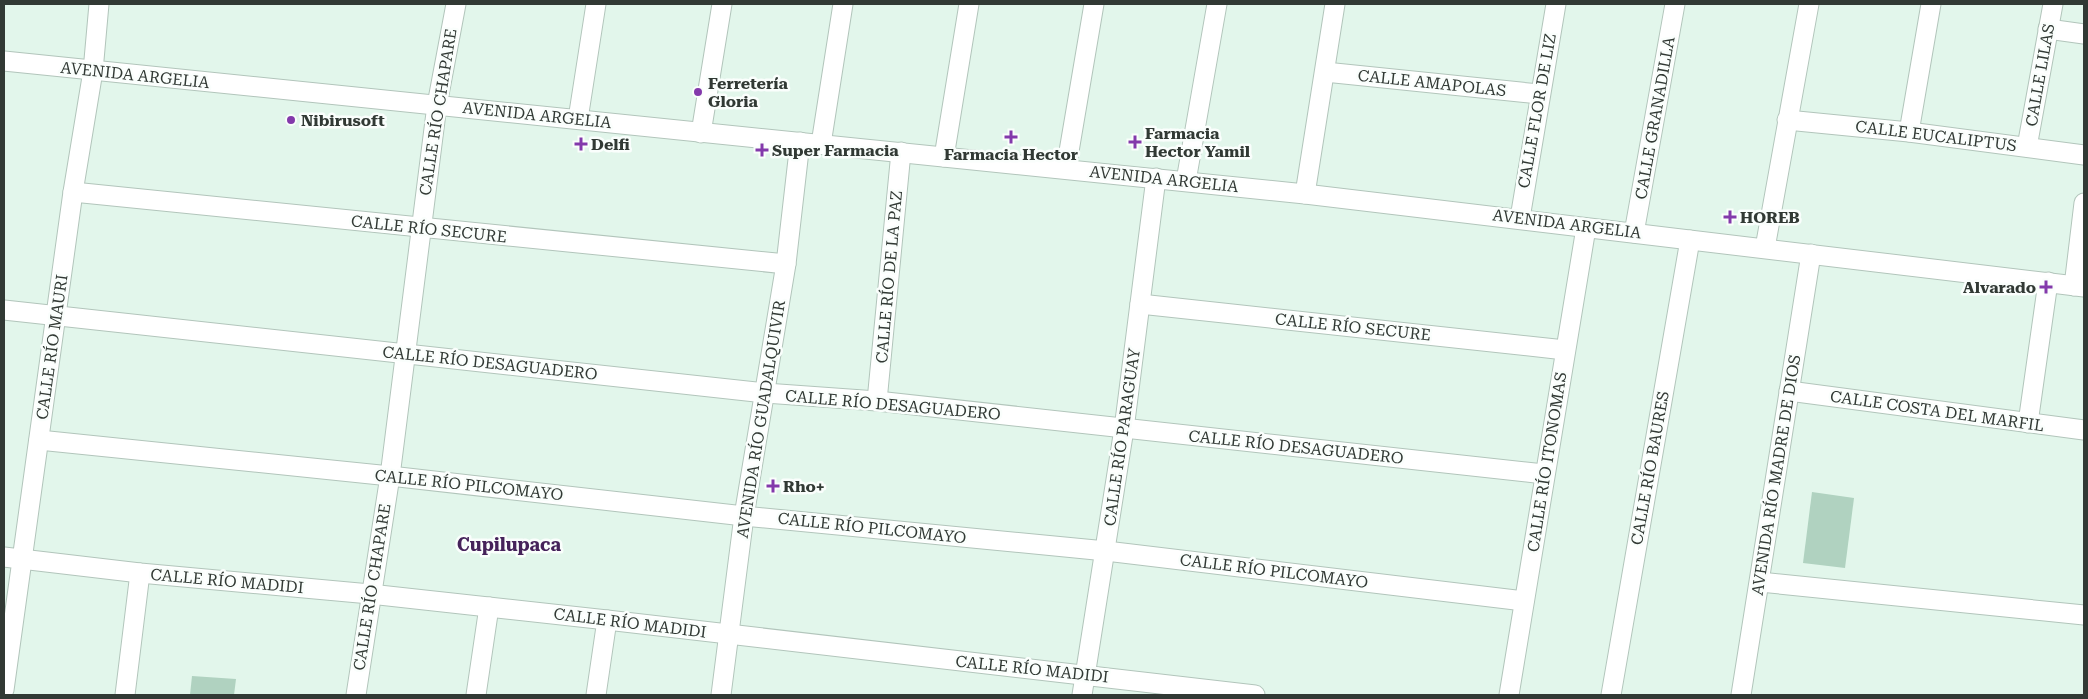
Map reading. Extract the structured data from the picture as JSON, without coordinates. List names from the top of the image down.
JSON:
{
  "streets": {
    "street": [
      "AVENIDA ARGELIA",
      "CALLE LILAS",
      "CALLE AMAPOLAS",
      "CALLE FLOR DE LIZ",
      "CALLE RÍO CHAPARE",
      "CALLE GRANADILLA",
      "CALLE EUCALIPTUS",
      "CALLE RÍO SECURE",
      "CALLE RÍO DE LA PAZ",
      "CALLE RÍO MAURI",
      "CALLE RÍO DESAGUADERO",
      "CALLE COSTA DEL MARFIL",
      "AVENIDA RÍO GUADALQUIVIR",
      "CALLE RÍO PARAGUAY",
      "CALLE RÍO ITONOMAS",
      "CALLE RÍO BAURES",
      "AVENIDA RÍO MADRE DE DIOS",
      "CALLE RÍO PILCOMAYO",
      "CALLE RÍO MADIDI"
    ]
  },
  "crossings": [
    ["AVENIDA ARGELIA", "CALLE FLOR DE LIZ"],
    ["AVENIDA ARGELIA", "CALLE RÍO CHAPARE"],
    ["AVENIDA ARGELIA", "CALLE GRANADILLA"],
    ["AVENIDA ARGELIA", "CALLE RÍO DE LA PAZ"],
    ["AVENIDA ARGELIA", "CALLE RÍO MAURI"],
    ["AVENIDA ARGELIA", "AVENIDA RÍO GUADALQUIVIR"],
    ["AVENIDA ARGELIA", "CALLE RÍO PARAGUAY"],
    ["AVENIDA ARGELIA", "CALLE RÍO ITONOMAS"],
    ["AVENIDA ARGELIA", "CALLE RÍO BAURES"],
    ["AVENIDA ARGELIA", "AVENIDA RÍO MADRE DE DIOS"],
    ["CALLE LILAS", "CALLE EUCALIPTUS"],
    ["CALLE AMAPOLAS", "CALLE FLOR DE LIZ"],
    ["CALLE RÍO CHAPARE", "CALLE RÍO SECURE"],
    ["CALLE RÍO CHAPARE", "CALLE RÍO DESAGUADERO"],
    ["CALLE RÍO CHAPARE", "CALLE RÍO PILCOMAYO"],
    ["CALLE RÍO CHAPARE", "CALLE RÍO MADIDI"],
    ["CALLE RÍO SECURE", "CALLE RÍO MAURI"],
    ["CALLE RÍO SECURE", "AVENIDA RÍO GUADALQUIVIR"],
    ["CALLE RÍO SECURE", "CALLE RÍO PARAGUAY"],
    ["CALLE RÍO SECURE", "CALLE RÍO ITONOMAS"],
    ["CALLE RÍO DE LA PAZ", "CALLE RÍO DESAGUADERO"],
    ["CALLE RÍO MAURI", "CALLE RÍO DESAGUADERO"],
    ["CALLE RÍO MAURI", "CALLE RÍO PILCOMAYO"],
    ["CALLE RÍO MAURI", "CALLE RÍO MADIDI"],
    ["CALLE RÍO DESAGUADERO", "AVENIDA RÍO GUADALQUIVIR"],
    ["CALLE RÍO DESAGUADERO", "CALLE RÍO PARAGUAY"],
    ["CALLE RÍO DESAGUADERO", "CALLE RÍO ITONOMAS"],
    ["CALLE COSTA DEL MARFIL", "AVENIDA RÍO MADRE DE DIOS"],
    ["AVENIDA RÍO GUADALQUIVIR", "CALLE RÍO PILCOMAYO"],
    ["AVENIDA RÍO GUADALQUIVIR", "CALLE RÍO MADIDI"],
    ["CALLE RÍO PARAGUAY", "CALLE RÍO PILCOMAYO"],
    ["CALLE RÍO PARAGUAY", "CALLE RÍO MADIDI"],
    ["CALLE RÍO ITONOMAS", "CALLE RÍO PILCOMAYO"]
  ],
  "districts": ["Cupilupaca"],
  "places": {
    "other": ["Ferretería Gloria", "Nibirusoft"],
    "health": [
      "Farmacia Hector",
      "Farmacia Hector Yamil",
      "Delfi",
      "Super Farmacia",
      "HOREB",
      "Alvarado",
      "Rho+"
    ]
  }
}
